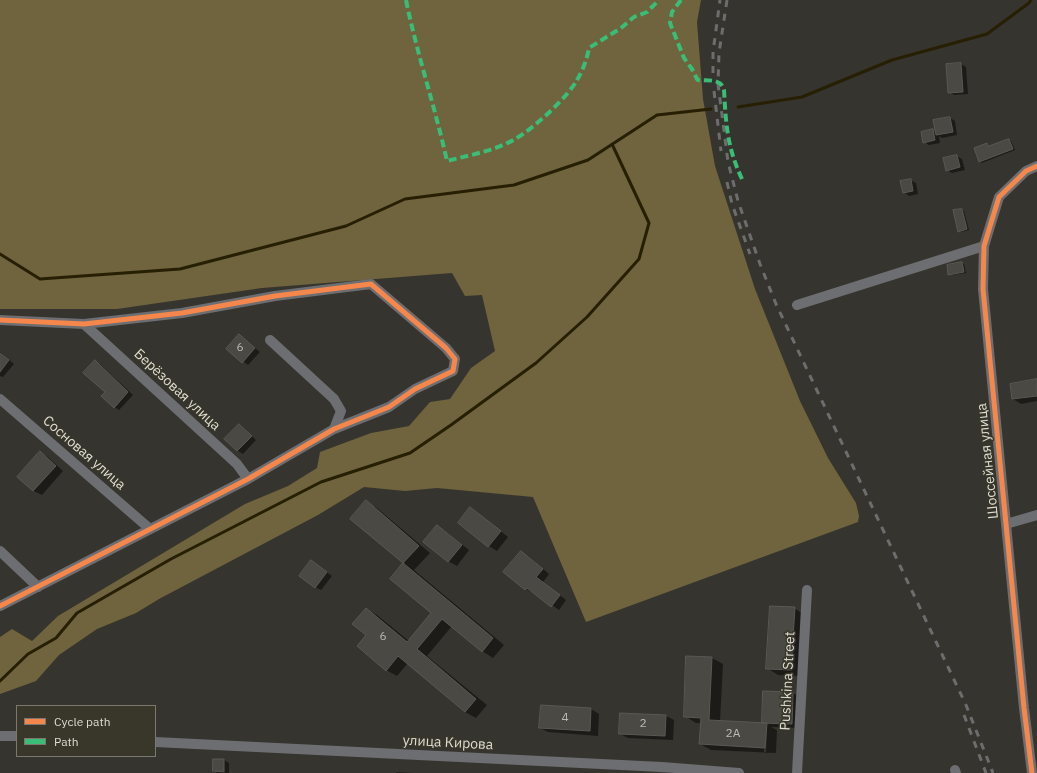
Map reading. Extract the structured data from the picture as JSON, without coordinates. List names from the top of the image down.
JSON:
{
  "streets": {
    "street": [
      "Берёзовая улица",
      "Сосновая улица",
      "Шоссейная улица",
      "Pushkina Street",
      "улица Кирова"
    ]
  },
  "house_numbers": [
    "6",
    "6",
    "4",
    "2",
    "2А"
  ],
  "legend": ["Cycle path", "Path"]
}
